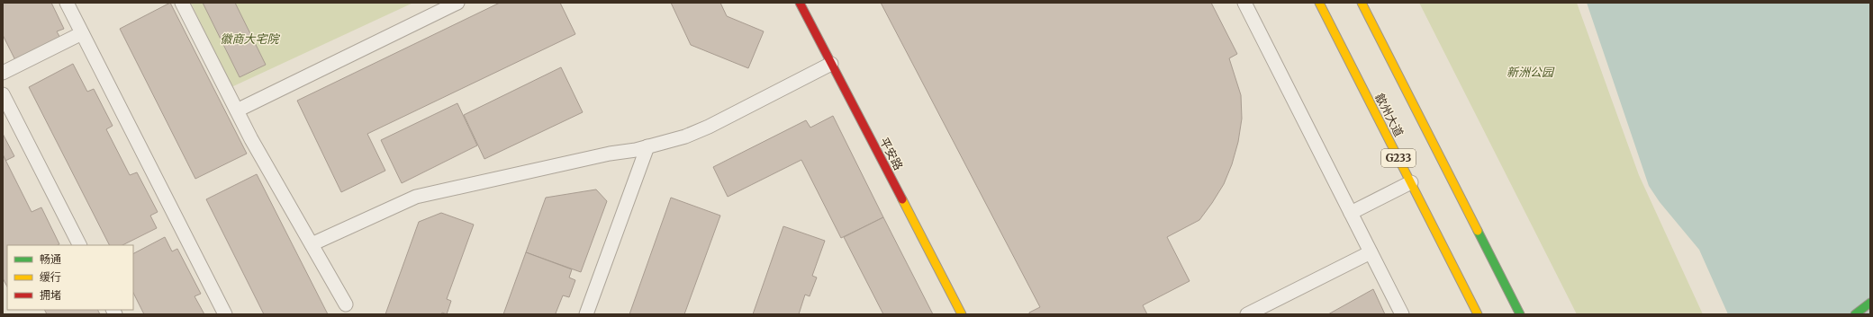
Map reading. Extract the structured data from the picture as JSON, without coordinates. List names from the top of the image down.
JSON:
{
  "streets": {
    "main road": ["歙州大道", "平安路", "G233"]
  },
  "parks": ["徽商大宅院", "新洲公园"],
  "legend": ["畅通", "缓行", "拥堵"]
}
